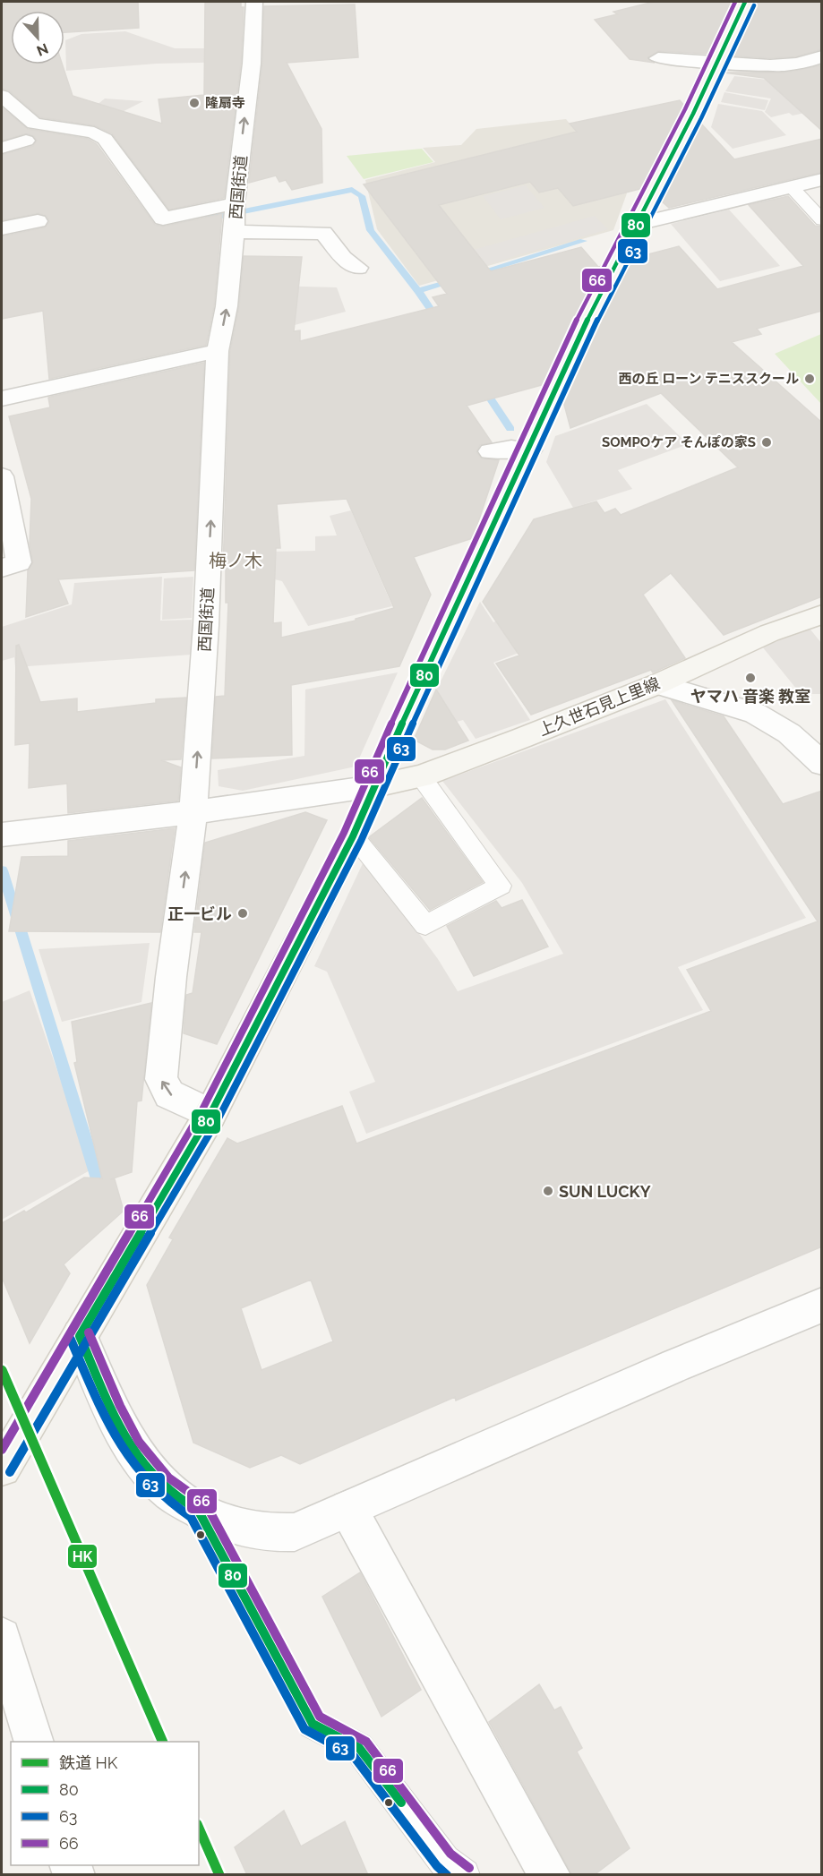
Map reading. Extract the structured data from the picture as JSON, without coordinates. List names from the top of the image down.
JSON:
{
  "streets": {
    "main road": ["上久世石見上里線"],
    "street": ["西国街道"]
  },
  "one_way": ["西国街道"],
  "districts": ["梅ノ木"],
  "places": [
    "隆扇寺",
    "西の丘 ローン テニススクール",
    "SOMPOケア そんぽの家S",
    "ヤマハ 音楽 教室",
    "正一ビル",
    "SUN LUCKY"
  ],
  "lines": [
    "transit line 80",
    "transit line 66",
    "transit line 63",
    "rail line HK"
  ],
  "legend": [
    "鉄道 HK",
    "80",
    "63",
    "66"
  ],
  "north": "bottom"
}
